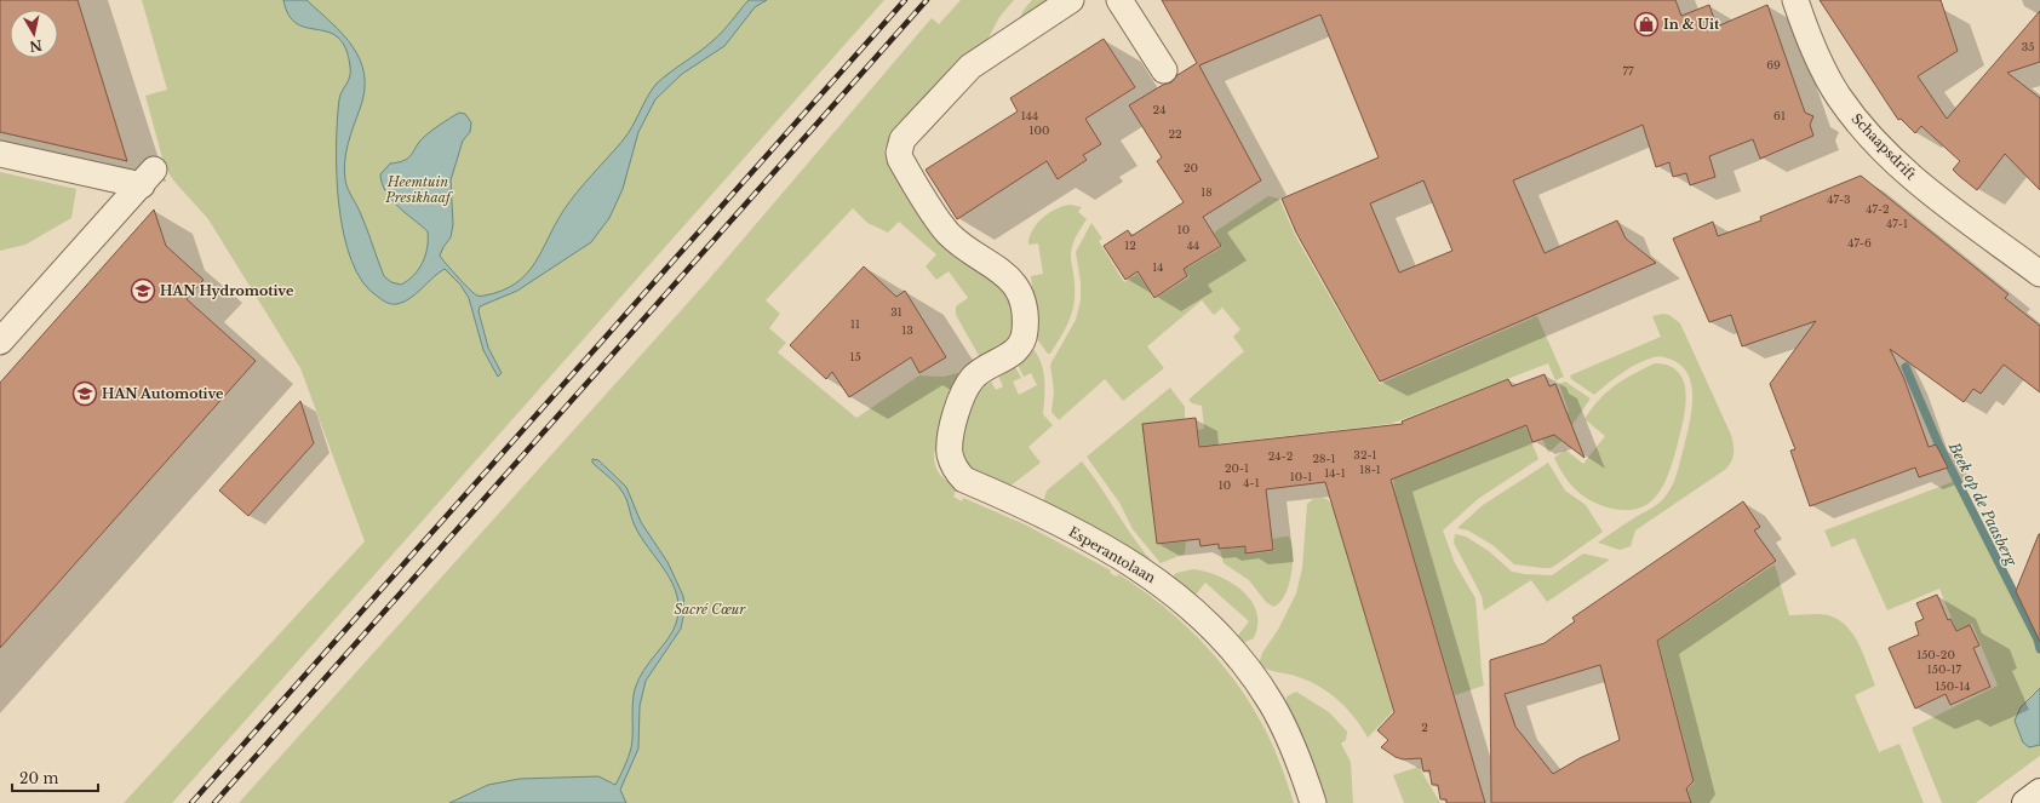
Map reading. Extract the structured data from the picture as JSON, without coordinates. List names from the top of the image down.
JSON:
{
  "streets": {
    "street": ["Schaapsdrift", "Esperantolaan"]
  },
  "water": ["Beek op de Paasberg"],
  "parks": ["Heemtuin Presikhaaf", "Sacré Cœur"],
  "places": {
    "shop": ["In & Uit"],
    "school or university": ["HAN Hydromotive", "HAN Automotive"]
  },
  "house_numbers": [
    "35",
    "69",
    "77",
    "24",
    "144",
    "61",
    "100",
    "22",
    "20",
    "18",
    "47-3",
    "47-2",
    "47-1",
    "10",
    "47-6",
    "12",
    "44",
    "14",
    "31",
    "11",
    "13",
    "15",
    "32-1",
    "24-2",
    "28-1",
    "20-1",
    "18-1",
    "14-1",
    "10-1",
    "4-1",
    "10",
    "150-20",
    "150-17",
    "150-14",
    "2"
  ],
  "scale_bar": "20 m",
  "north": "bottom"
}
